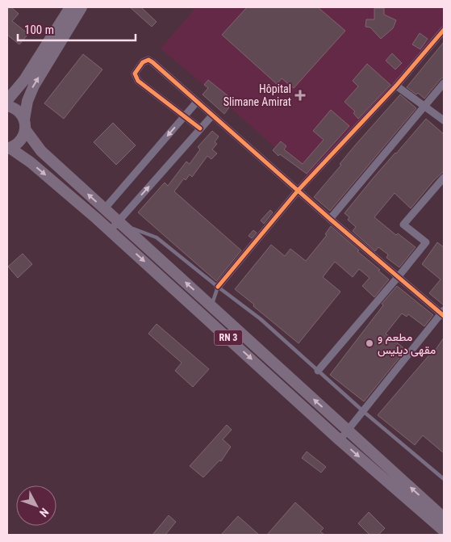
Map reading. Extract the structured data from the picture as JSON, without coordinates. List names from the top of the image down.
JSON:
{
  "streets": {
    "highway": ["RN 3"]
  },
  "places": {
    "health": ["Hôpital Slimane Amirat"],
    "other": ["مطعم و مقهى ديليس"]
  },
  "scale_bar": "100 m",
  "north": "bottom right"
}
